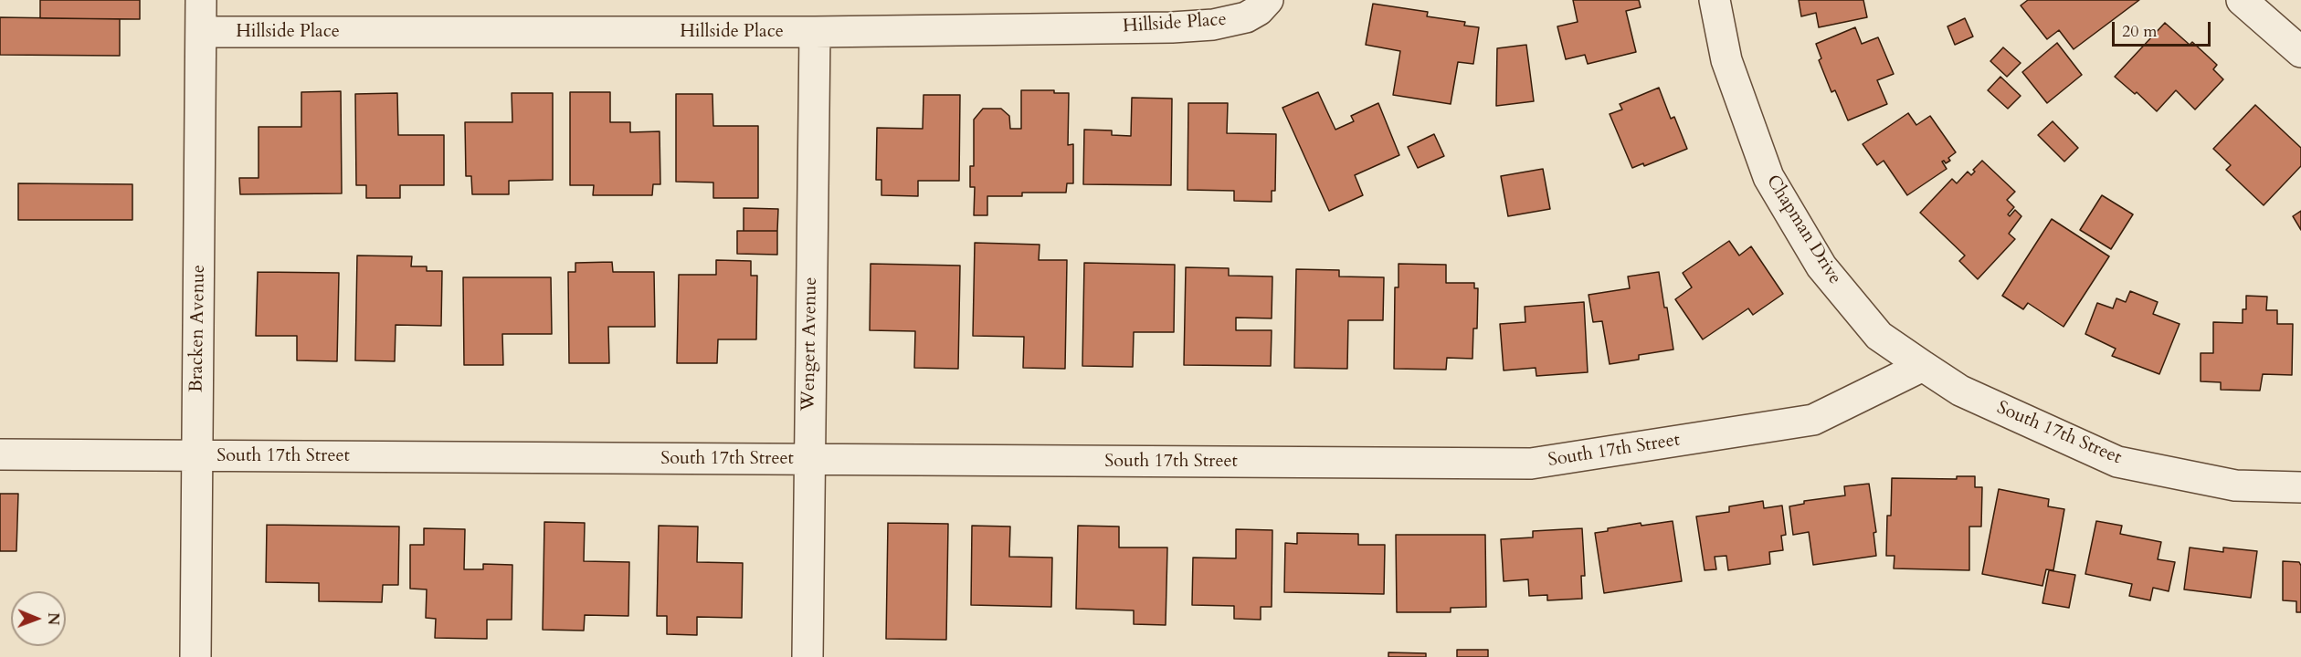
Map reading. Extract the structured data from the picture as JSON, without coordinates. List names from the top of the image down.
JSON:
{
  "streets": {
    "street": [
      "Hillside Place",
      "Chapman Drive",
      "Bracken Avenue",
      "Wengert Avenue",
      "South 17th Street"
    ]
  },
  "crossings": [
    ["Hillside Place", "Bracken Avenue"],
    ["Hillside Place", "Wengert Avenue"],
    ["Chapman Drive", "South 17th Street"],
    ["Bracken Avenue", "South 17th Street"],
    ["Wengert Avenue", "South 17th Street"]
  ],
  "scale_bar": "20 m",
  "north": "right"
}
